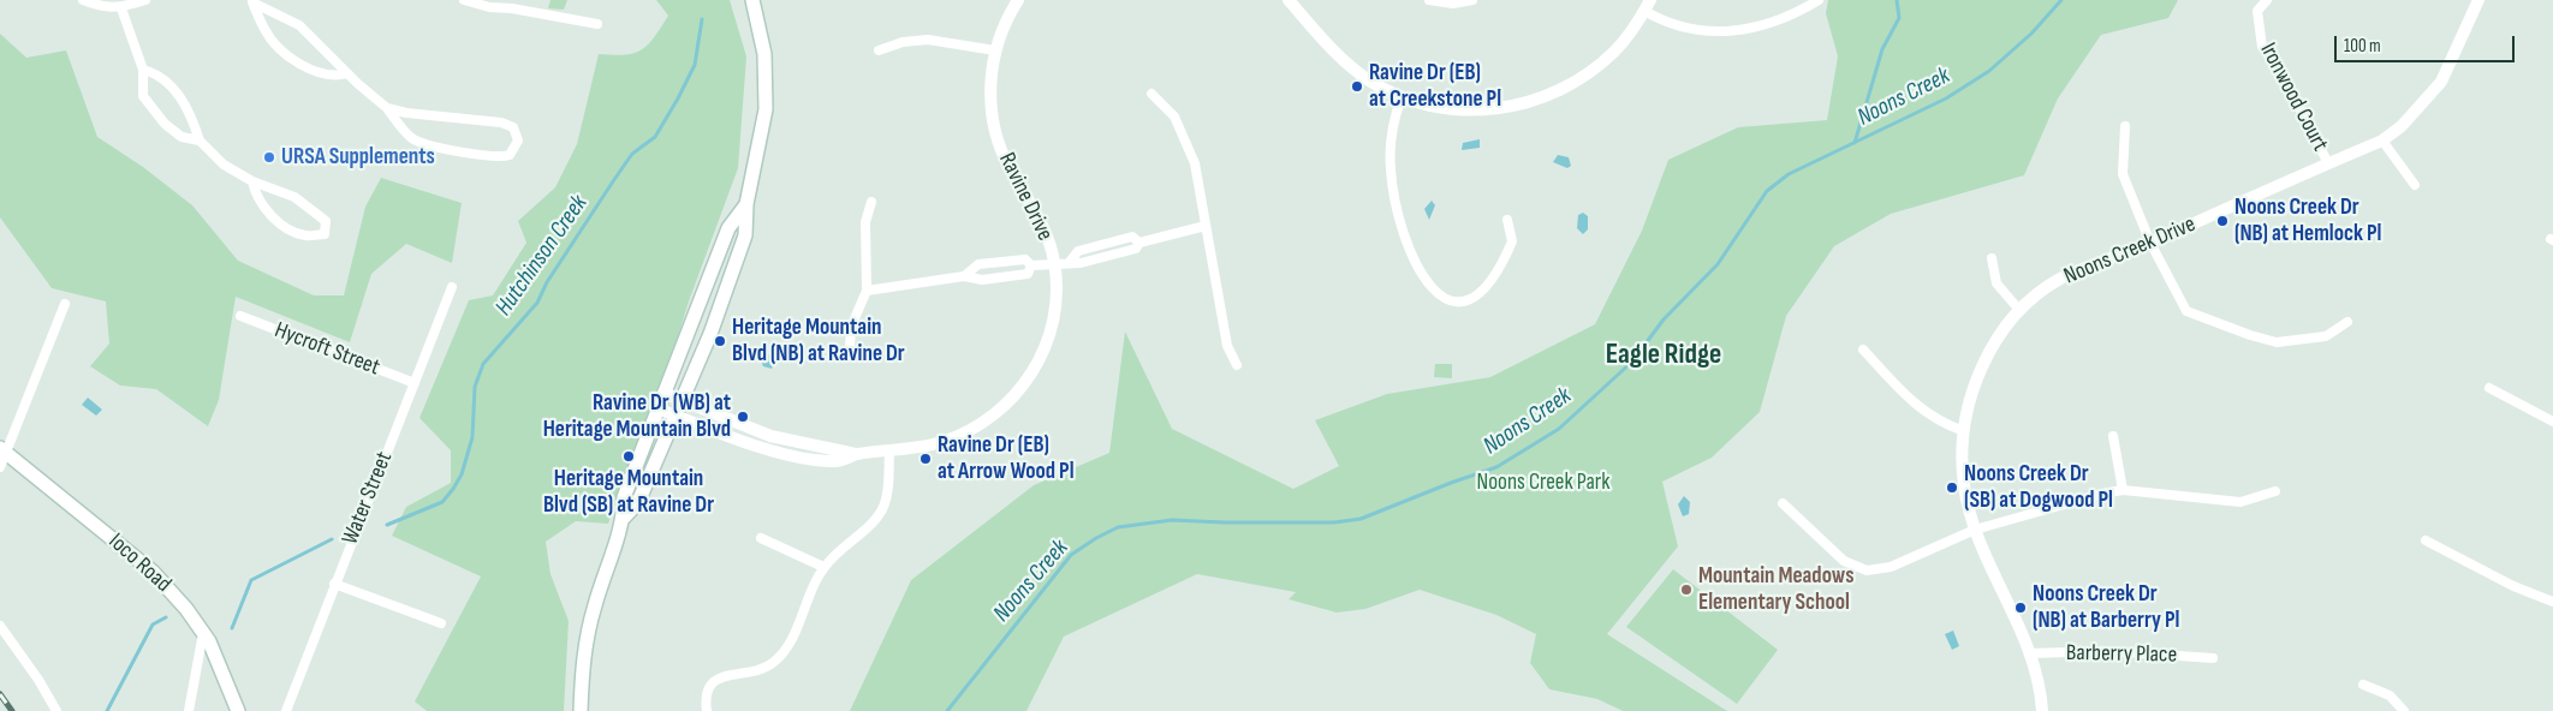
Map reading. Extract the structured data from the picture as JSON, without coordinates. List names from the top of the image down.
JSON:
{
  "streets": {
    "main road": ["Ioco Road"],
    "street": [
      "Ironwood Court",
      "Ravine Drive",
      "Noons Creek Drive",
      "Hycroft Street",
      "Water Street",
      "Barberry Place"
    ]
  },
  "crossings": [
    ["Ironwood Court", "Noons Creek Drive"],
    ["Noons Creek Drive", "Barberry Place"],
    ["Hycroft Street", "Water Street"]
  ],
  "districts": ["Eagle Ridge"],
  "water": ["Noons Creek", "Hutchinson Creek"],
  "parks": ["Noons Creek Park"],
  "places": [
    "Ravine Dr (EB) at Creekstone Pl",
    "URSA Supplements",
    "Noons Creek Dr (NB) at Hemlock Pl",
    "Heritage Mountain Blvd (NB) at Ravine Dr",
    "Ravine Dr (WB) at Heritage Mountain Blvd",
    "Heritage Mountain Blvd (SB) at Ravine Dr",
    "Ravine Dr (EB) at Arrow Wood Pl",
    "Noons Creek Dr (SB) at Dogwood Pl",
    "Mountain Meadows Elementary School",
    "Noons Creek Dr (NB) at Barberry Pl"
  ],
  "scale_bar": "100 m"
}
